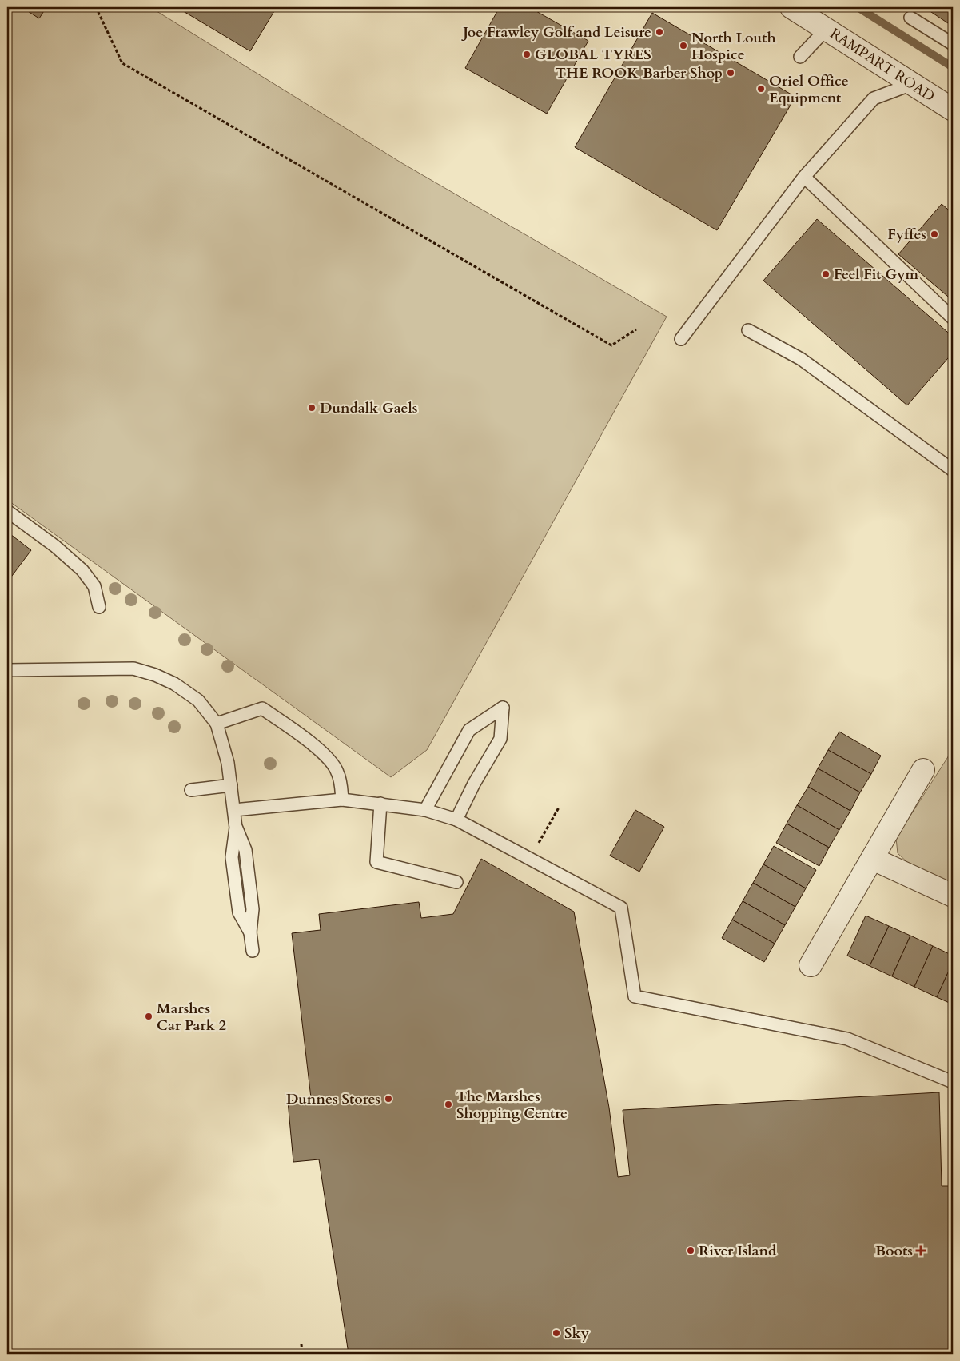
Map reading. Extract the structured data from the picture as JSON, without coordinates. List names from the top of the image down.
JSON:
{
  "streets": {
    "street": ["RAMPART ROAD"]
  },
  "places": {
    "other": [
      "Joe Frawley Golf and Leisure",
      "North Louth Hospice",
      "GLOBAL TYRES",
      "THE ROOK Barber Shop",
      "Oriel Office Equipment",
      "Fyffes",
      "Feel Fit Gym",
      "Dundalk Gaels",
      "Marshes Car Park 2",
      "Dunnes Stores",
      "The Marshes Shopping Centre",
      "River Island",
      "Sky"
    ],
    "health": ["Boots"]
  }
}
